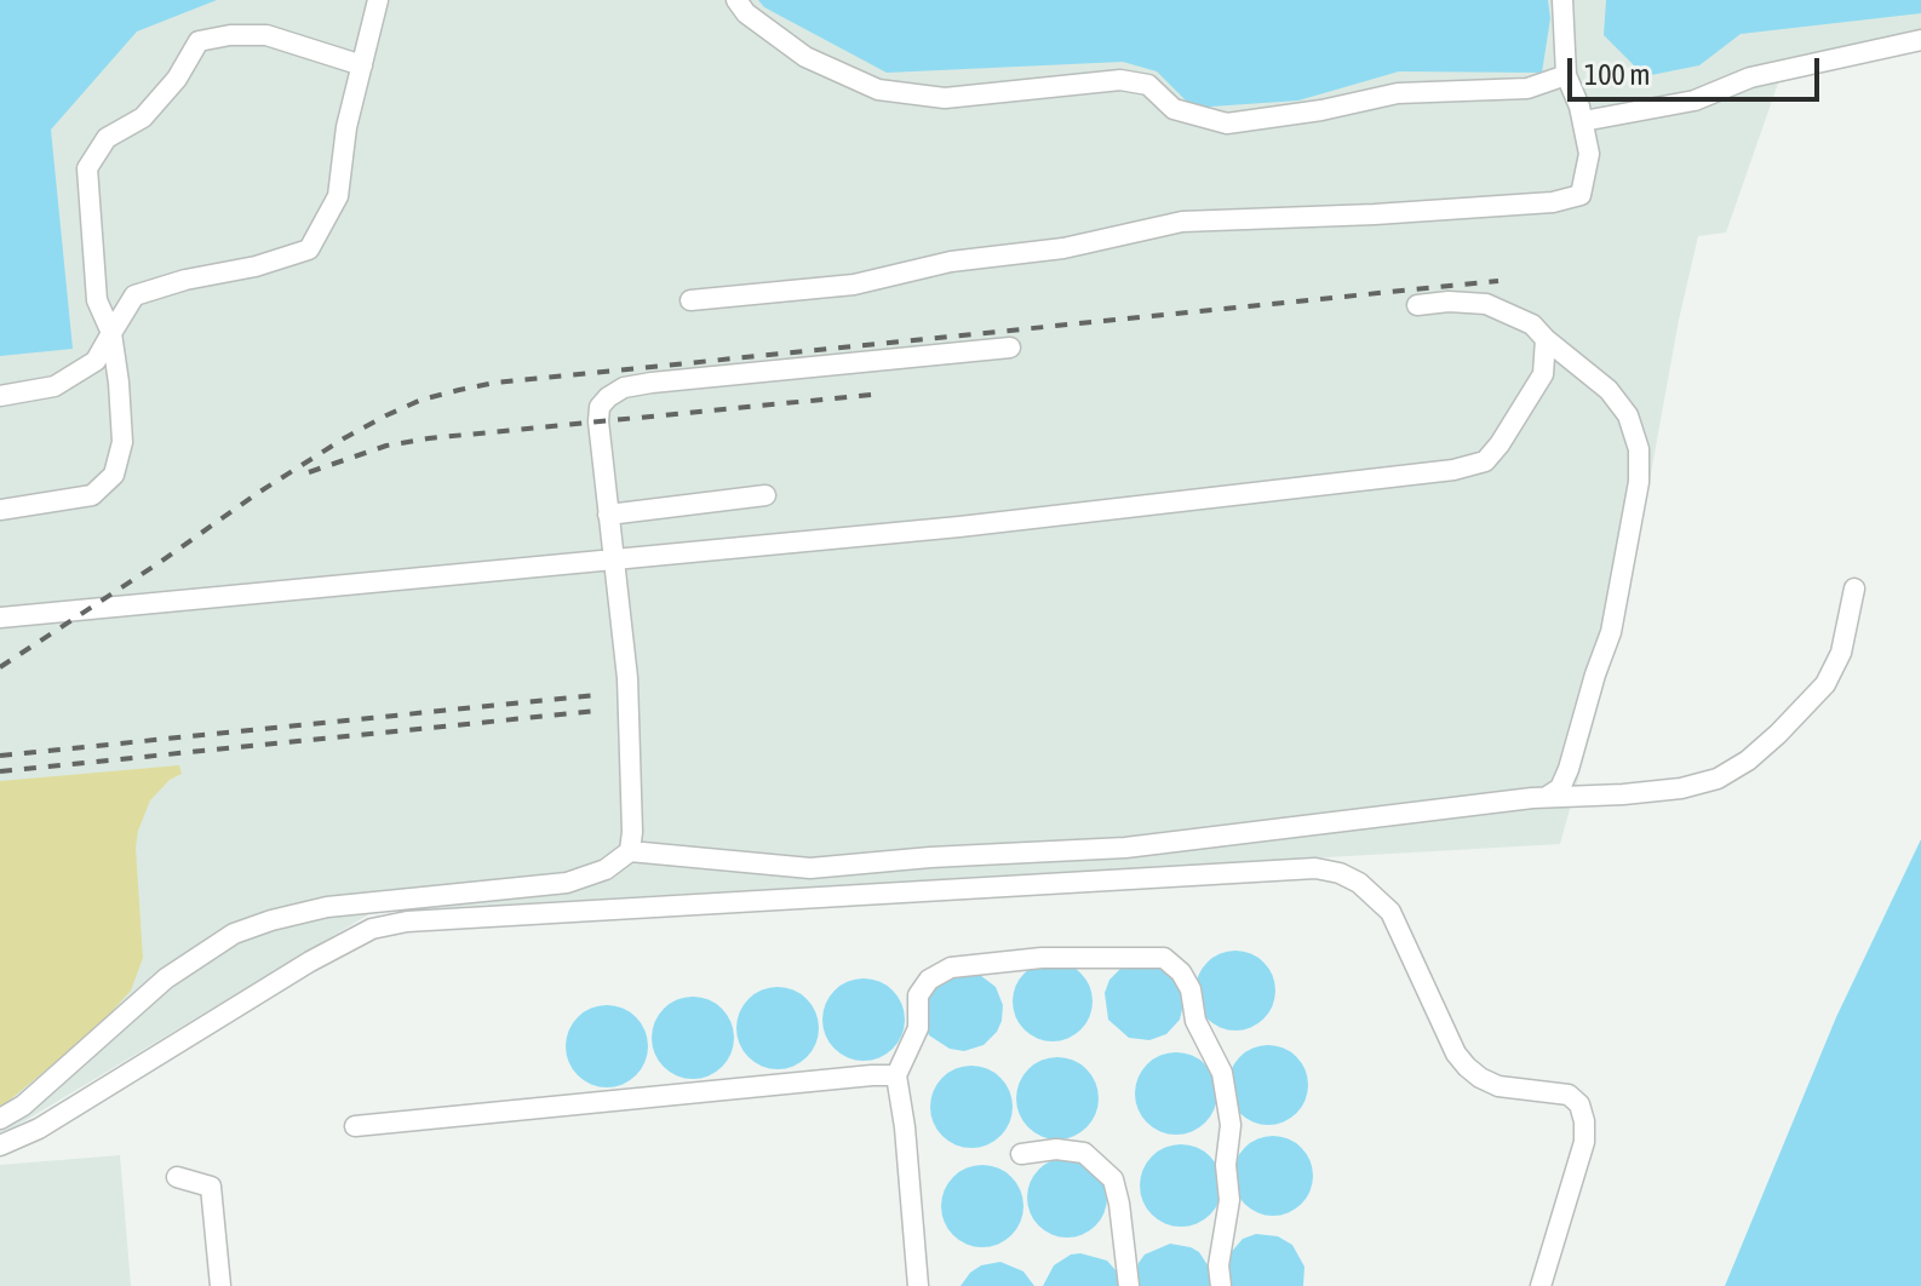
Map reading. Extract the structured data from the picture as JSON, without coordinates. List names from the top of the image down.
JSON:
{
  "scale_bar": "100 m"
}
